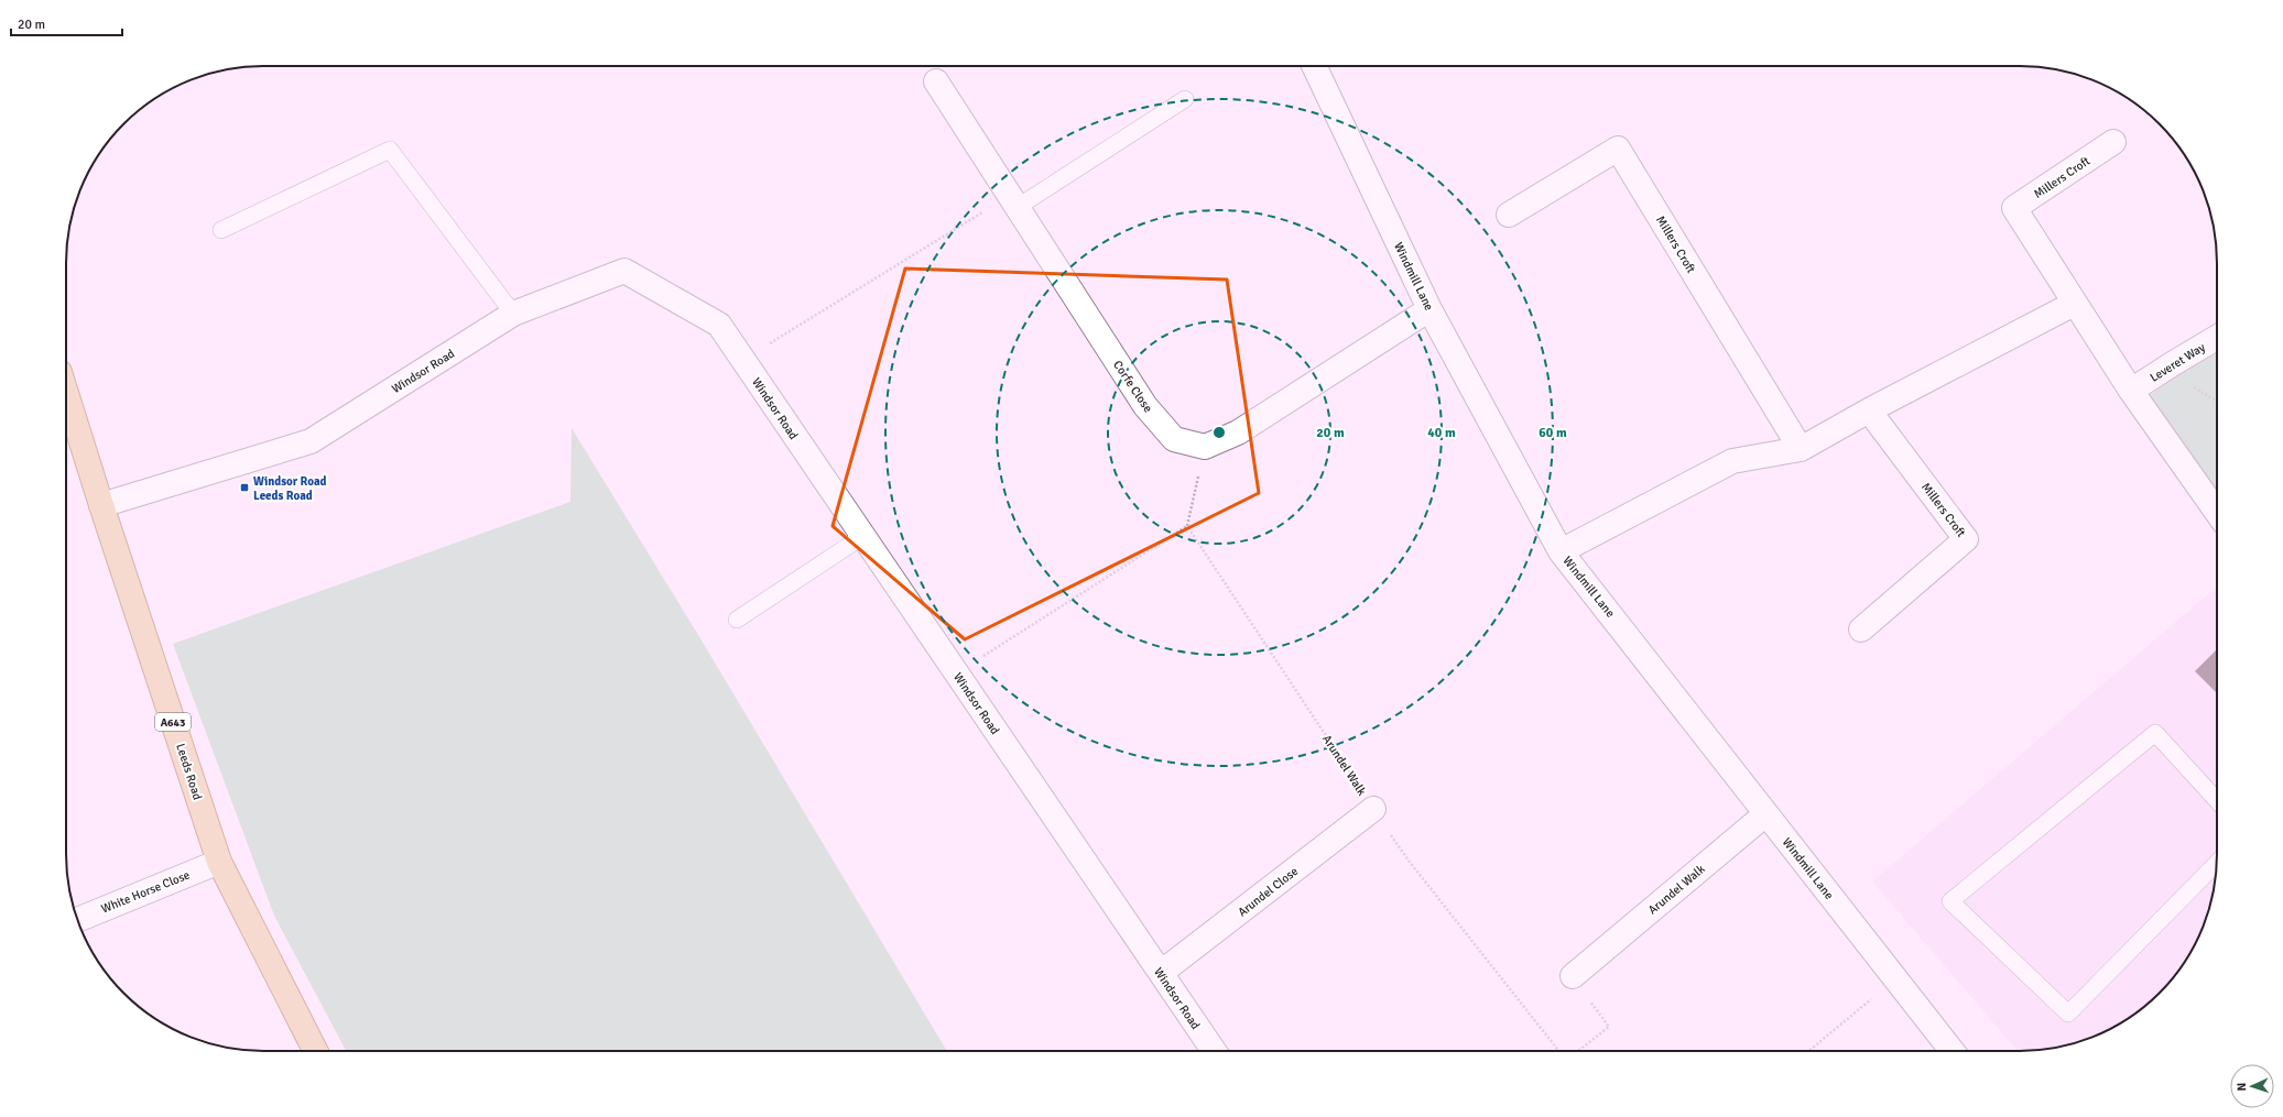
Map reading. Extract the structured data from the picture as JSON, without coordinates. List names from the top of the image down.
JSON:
{
  "streets": {
    "main road": ["A643", "Leeds Road"],
    "street": [
      "Millers Croft",
      "Windmill Lane",
      "Leveret Way",
      "Windsor Road",
      "Corfe Close",
      "Arundel Walk",
      "White Horse Close",
      "Arundel Close"
    ]
  },
  "crossings": [
    ["Millers Croft", "Leveret Way"],
    ["Windmill Lane", "Arundel Walk"],
    ["Windsor Road", "Leeds Road"],
    ["Windsor Road", "Arundel Close"],
    ["Arundel Walk", "Arundel Close"],
    ["Leeds Road", "White Horse Close"]
  ],
  "places": {
    "transit": ["Windsor Road Leeds Road"]
  },
  "scale_bar": "20 m",
  "north": "left",
  "rings": ["20 m", "40 m", "60 m"]
}
